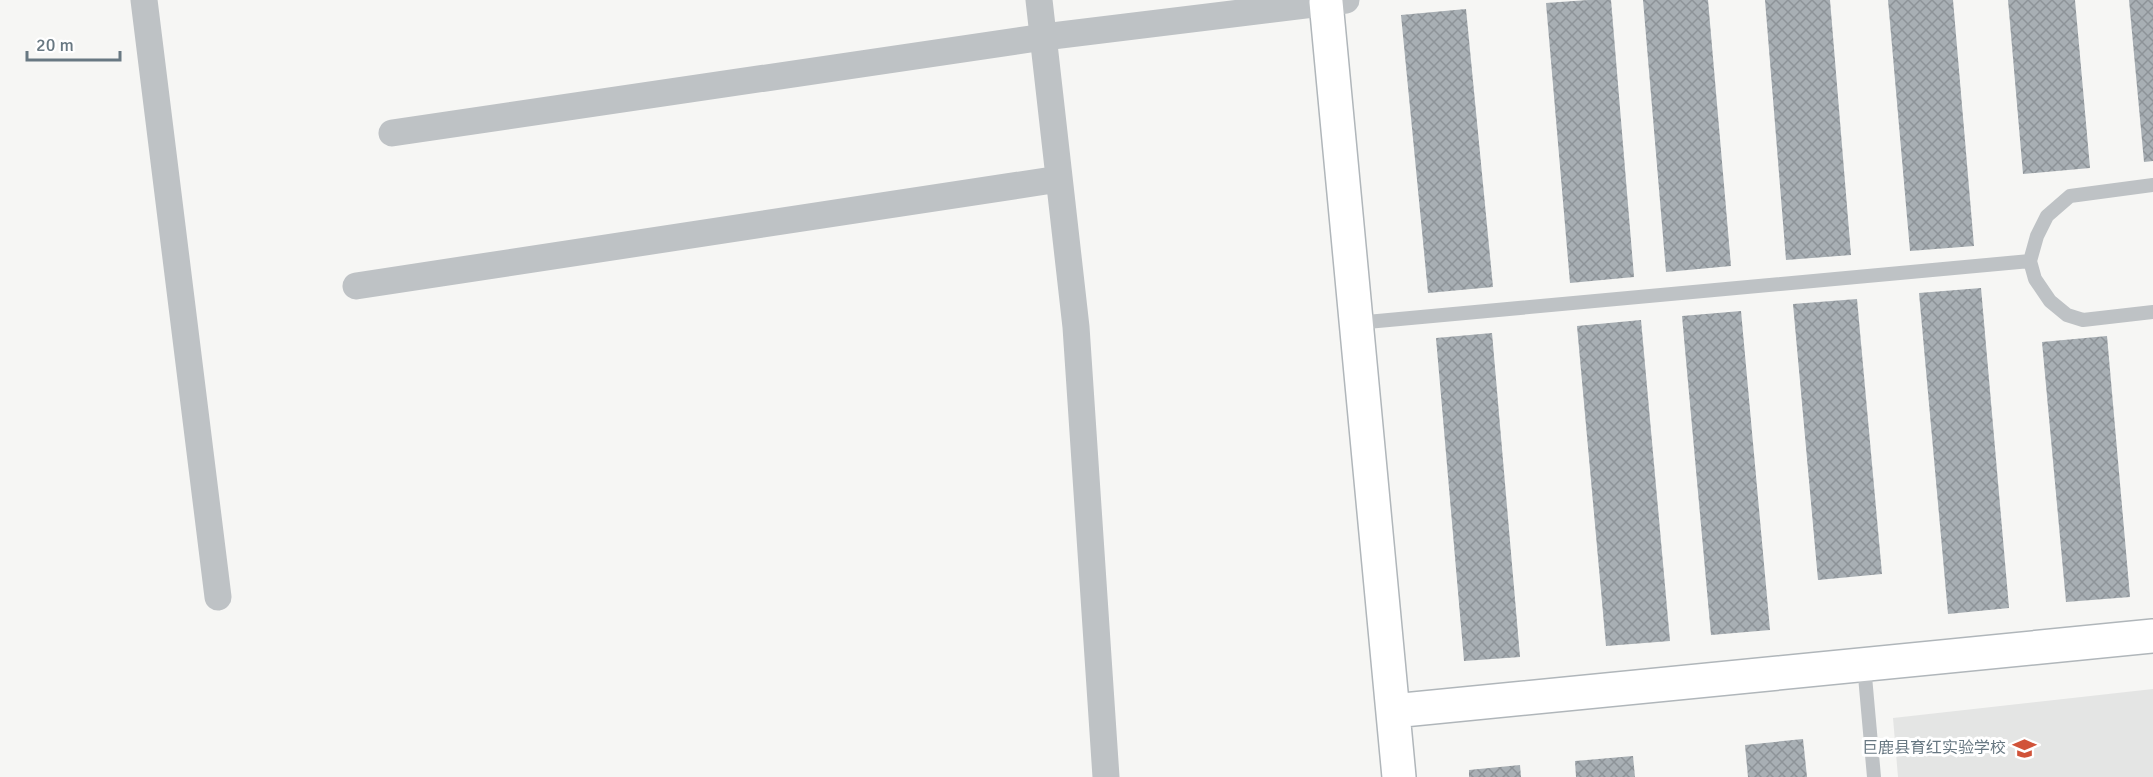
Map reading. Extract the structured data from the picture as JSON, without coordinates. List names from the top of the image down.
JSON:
{
  "places": {
    "school or university": ["巨鹿县育红实验学校"]
  },
  "scale_bar": "20 m"
}
